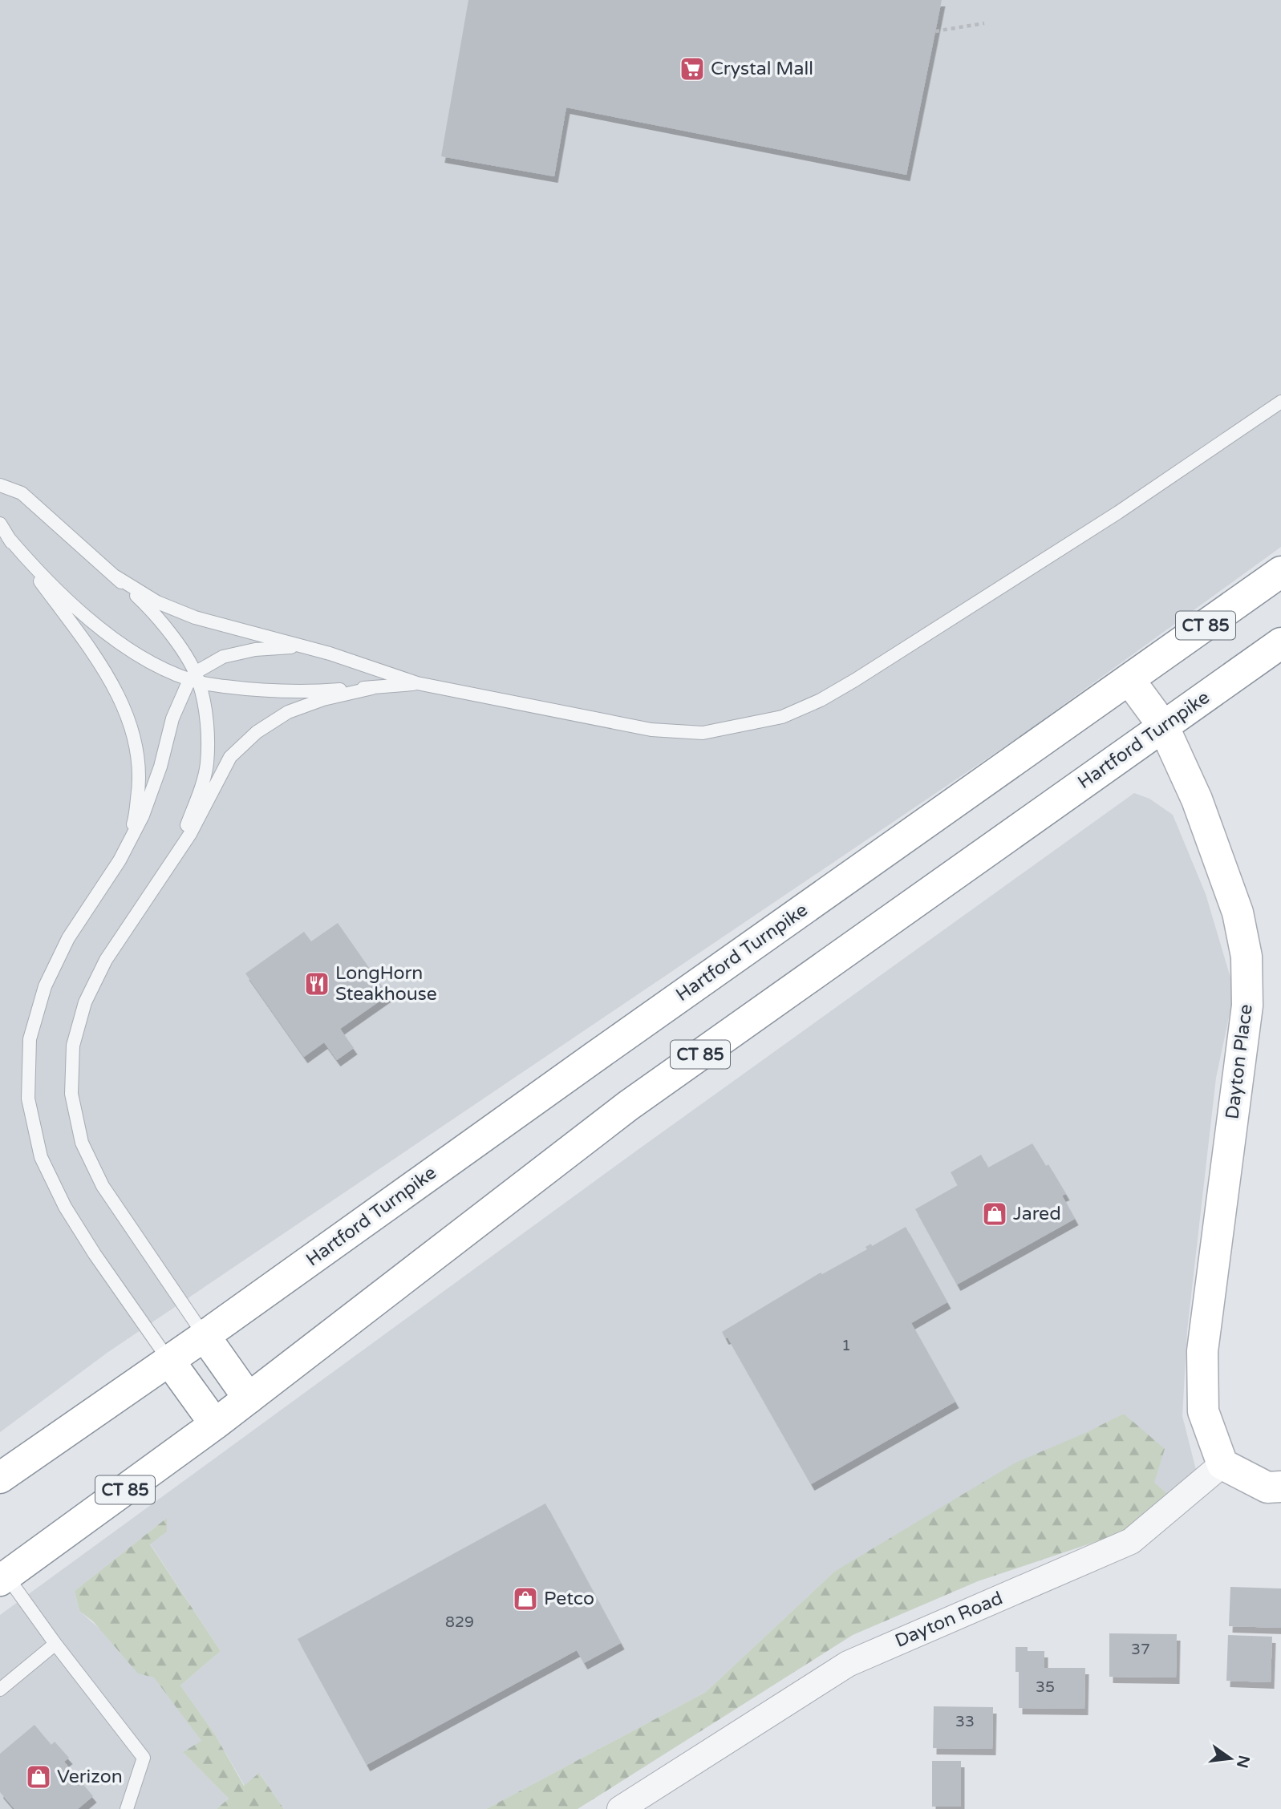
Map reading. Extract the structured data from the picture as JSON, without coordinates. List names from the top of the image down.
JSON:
{
  "streets": {
    "main road": ["CT 85", "Hartford Turnpike", "Dayton Place"],
    "street": ["Dayton Road"]
  },
  "crossings": [
    ["Hartford Turnpike", "Dayton Place"],
    ["Dayton Place", "Dayton Road"]
  ],
  "places": {
    "supermarket": ["Crystal Mall"],
    "restaurant": ["LongHorn Steakhouse"],
    "shop": ["Jared", "Petco", "Verizon"]
  },
  "house_numbers": [
    "1",
    "829",
    "37",
    "35",
    "33"
  ],
  "north": "right"
}
